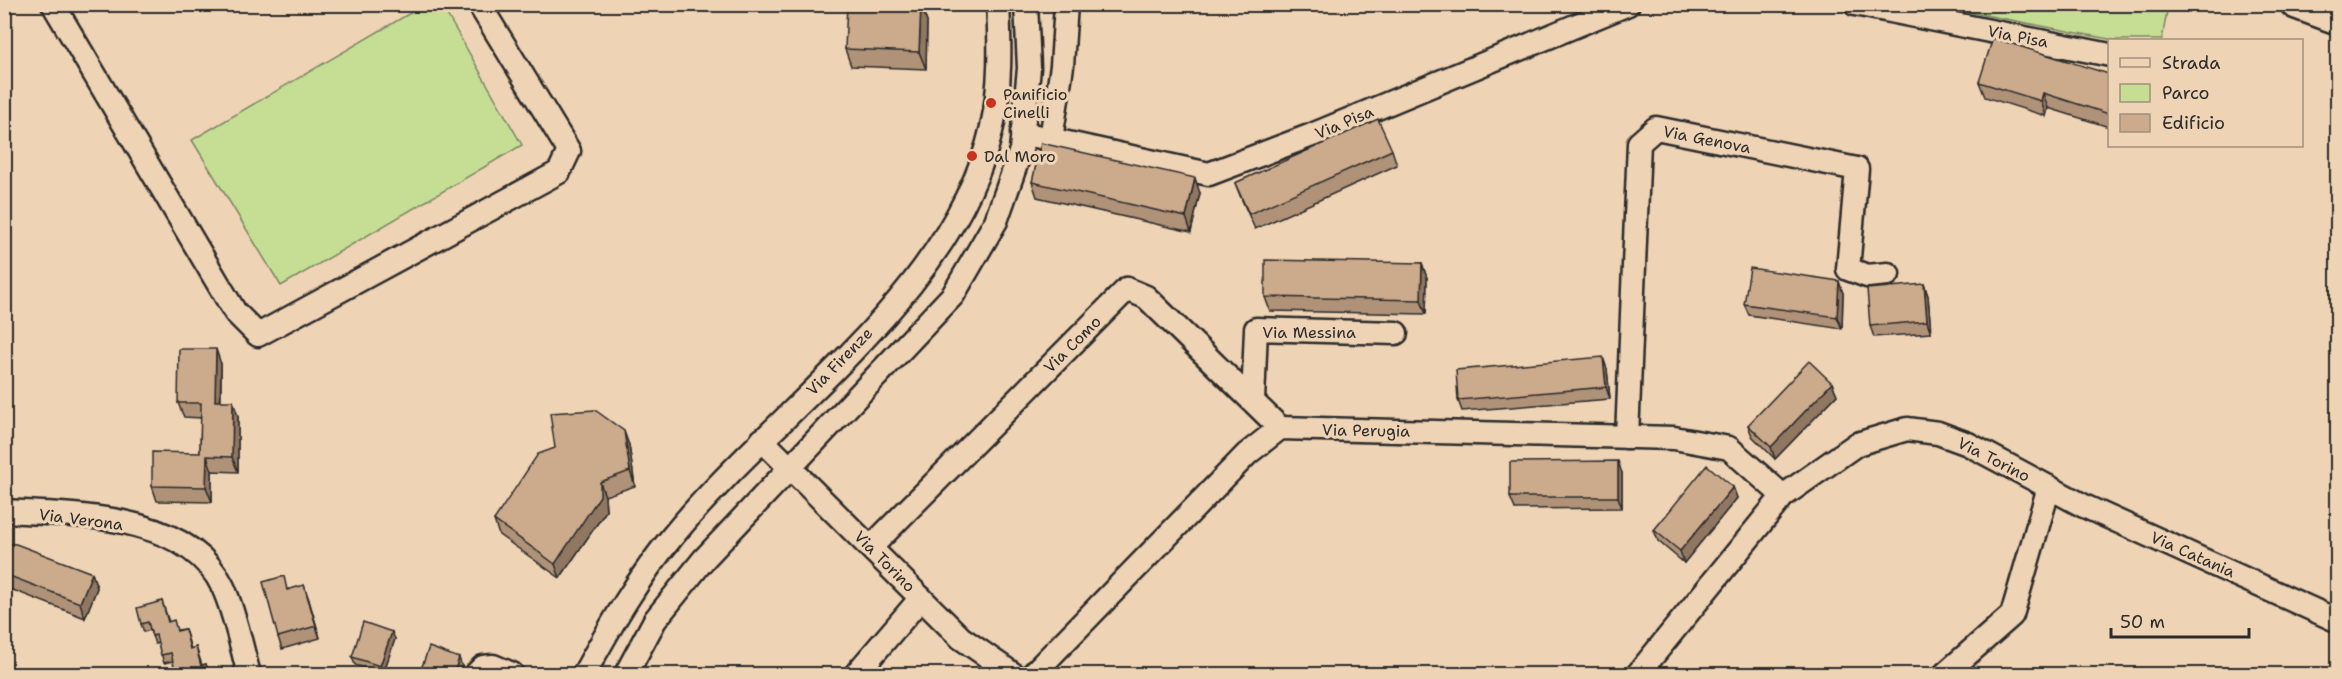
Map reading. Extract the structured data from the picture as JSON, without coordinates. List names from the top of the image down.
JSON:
{
  "streets": {
    "street": [
      "Via Pisa",
      "Via Genova",
      "Via Messina",
      "Via Como",
      "Via Firenze",
      "Via Perugia",
      "Via Torino",
      "Via Verona",
      "Via Catania"
    ]
  },
  "crossings": [
    ["Via Genova", "Via Perugia"],
    ["Via Messina", "Via Como"],
    ["Via Como", "Via Perugia"],
    ["Via Como", "Via Torino"],
    ["Via Firenze", "Via Torino"],
    ["Via Perugia", "Via Torino"],
    ["Via Torino", "Via Catania"]
  ],
  "places": ["Panificio Cinelli", "Dal Moro"],
  "legend": ["Strada", "Parco", "Edificio"],
  "scale_bar": "50 m"
}
